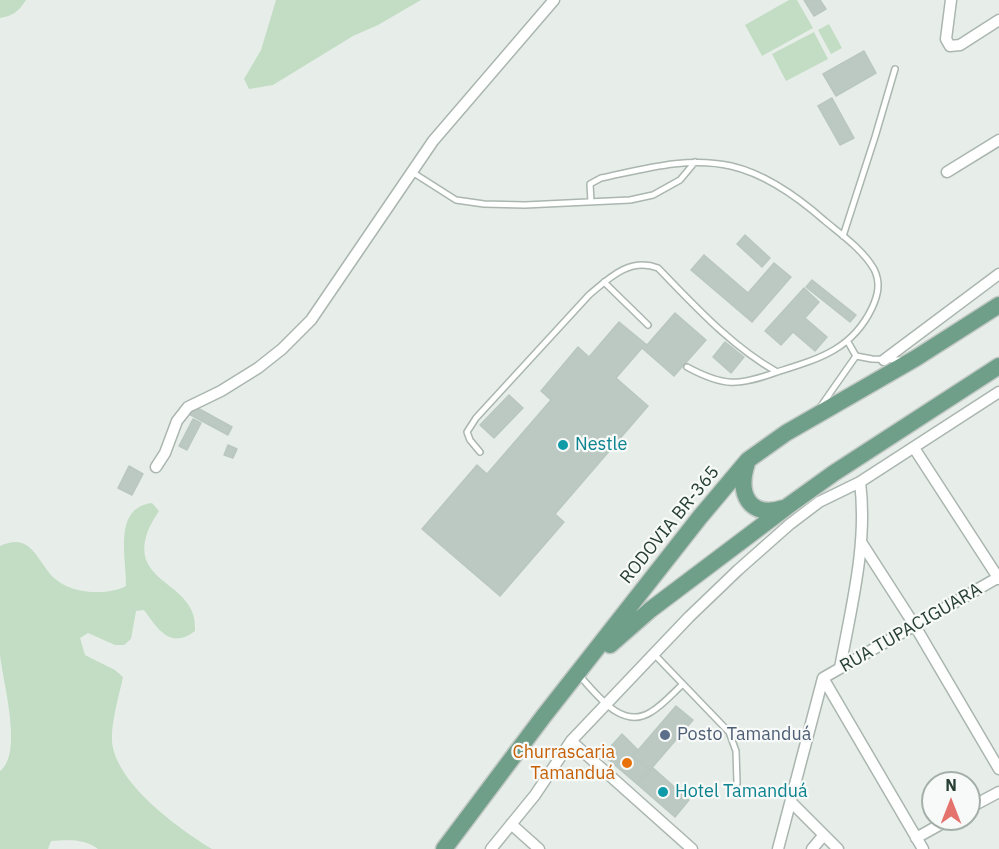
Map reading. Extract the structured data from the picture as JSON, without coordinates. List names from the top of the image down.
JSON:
{
  "streets": {
    "main road": ["RODOVIA BR-365"],
    "street": ["RUA TUPACIGUARA"]
  },
  "places": [
    "Nestle",
    "Posto Tamanduá",
    "Churrascaria Tamanduá",
    "Hotel Tamanduá"
  ],
  "north": "top"
}
